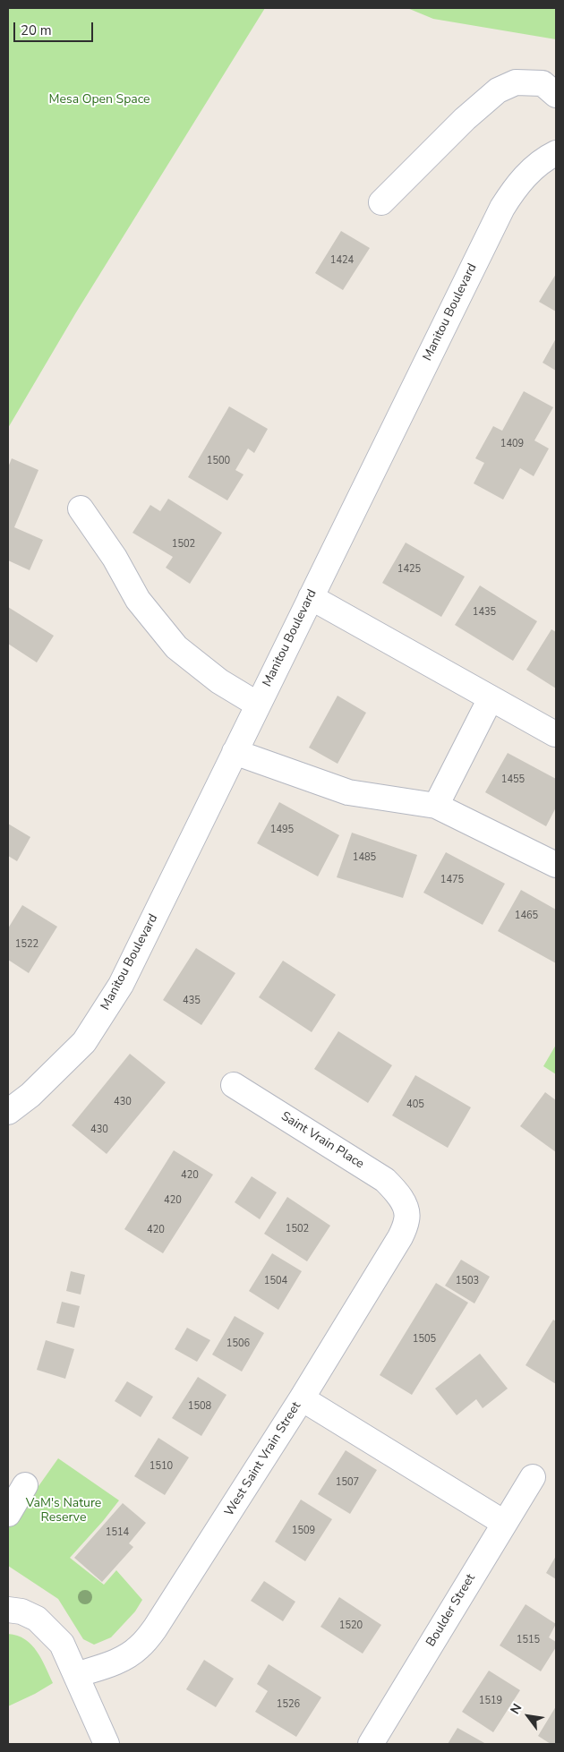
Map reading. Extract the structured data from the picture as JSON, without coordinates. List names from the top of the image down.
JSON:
{
  "streets": {
    "street": [
      "Manitou Boulevard",
      "Saint Vrain Place",
      "West Saint Vrain Street",
      "Boulder Street"
    ]
  },
  "crossings": [
    ["Saint Vrain Place", "West Saint Vrain Street"]
  ],
  "parks": ["Mesa Open Space", "VaM's Nature Reserve"],
  "house_numbers": [
    "1424",
    "1409",
    "1500",
    "1502",
    "1425",
    "1435",
    "1455",
    "1495",
    "1485",
    "1475",
    "1465",
    "1522",
    "435",
    "430",
    "405",
    "430",
    "420",
    "420",
    "1502",
    "420",
    "1504",
    "1503",
    "1505",
    "1506",
    "1508",
    "1510",
    "1507",
    "1509",
    "1514",
    "1520",
    "1515",
    "1519",
    "1526"
  ],
  "scale_bar": "20 m",
  "north": "top left"
}
